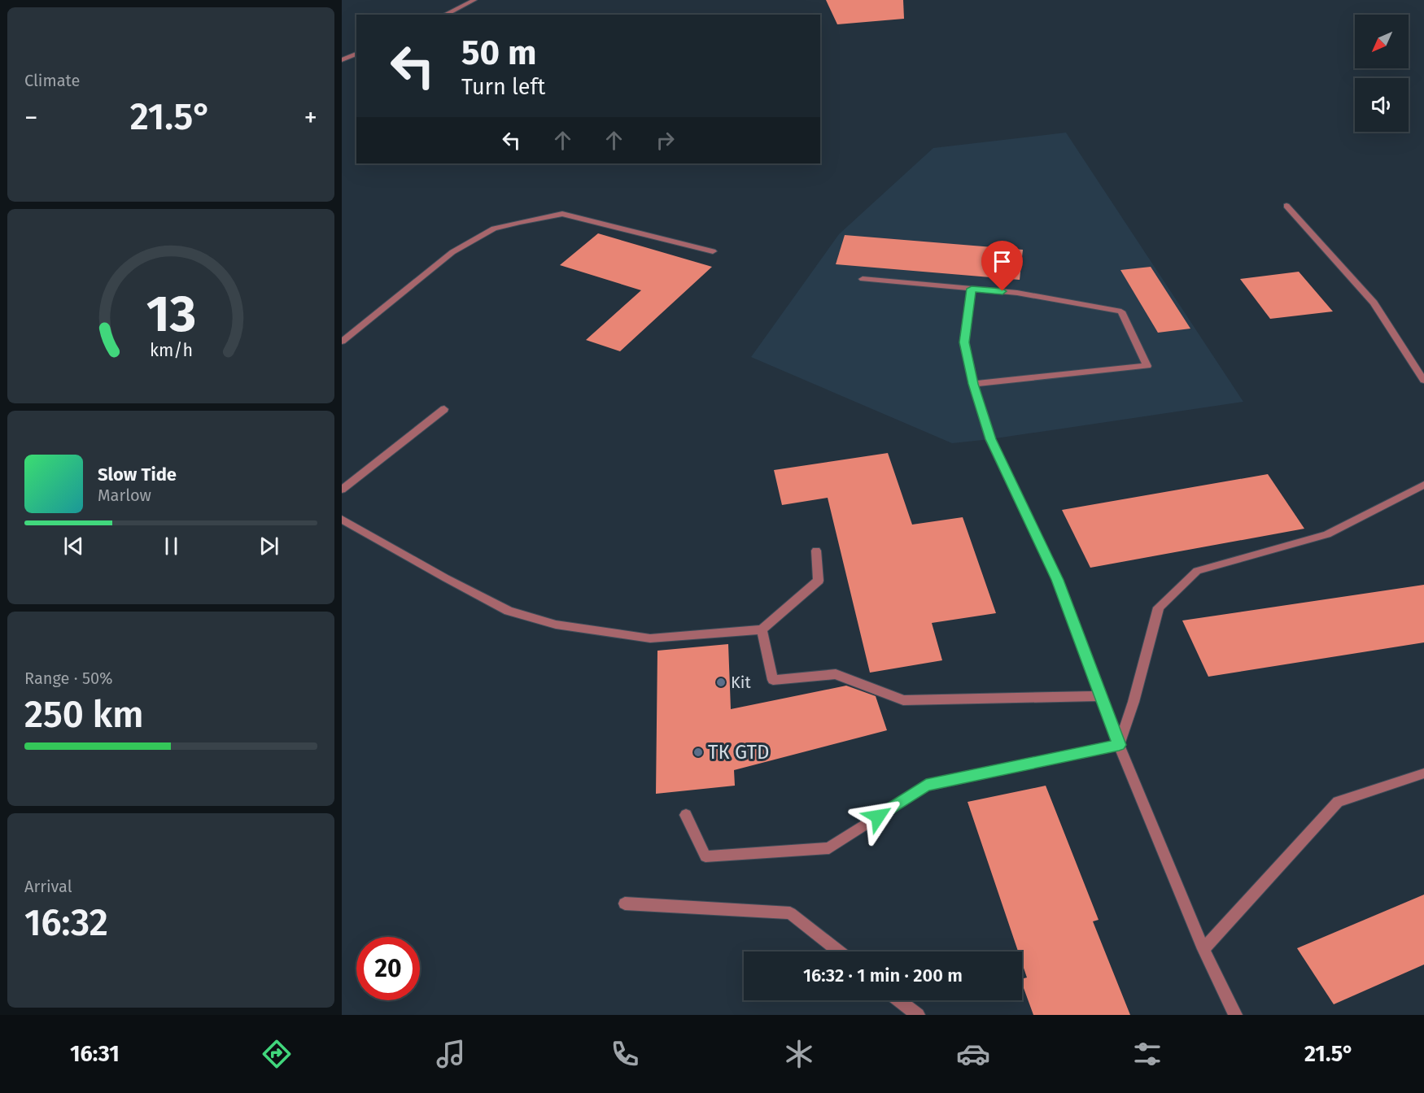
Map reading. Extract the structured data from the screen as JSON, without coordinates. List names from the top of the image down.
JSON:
{
  "places": ["Kit", "ТК GTD"],
  "north": "bottom left",
  "page": {
    "tile": [
      "Climate",
      ["Range · 50%", "250 km"],
      ["Arrival", "16:32"]
    ],
    "turn": ["50 m", "Turn left"],
    "heat": ["−", "21.5°", "+"],
    "song": ["Slow Tide", "Marlow"],
    "limit": "20",
    "trip": "16:32 · 1 min · 200 m",
    "tabs": ["16:31", "21.5°"],
    "gauge": ["13", "km/h"]
  }
}
